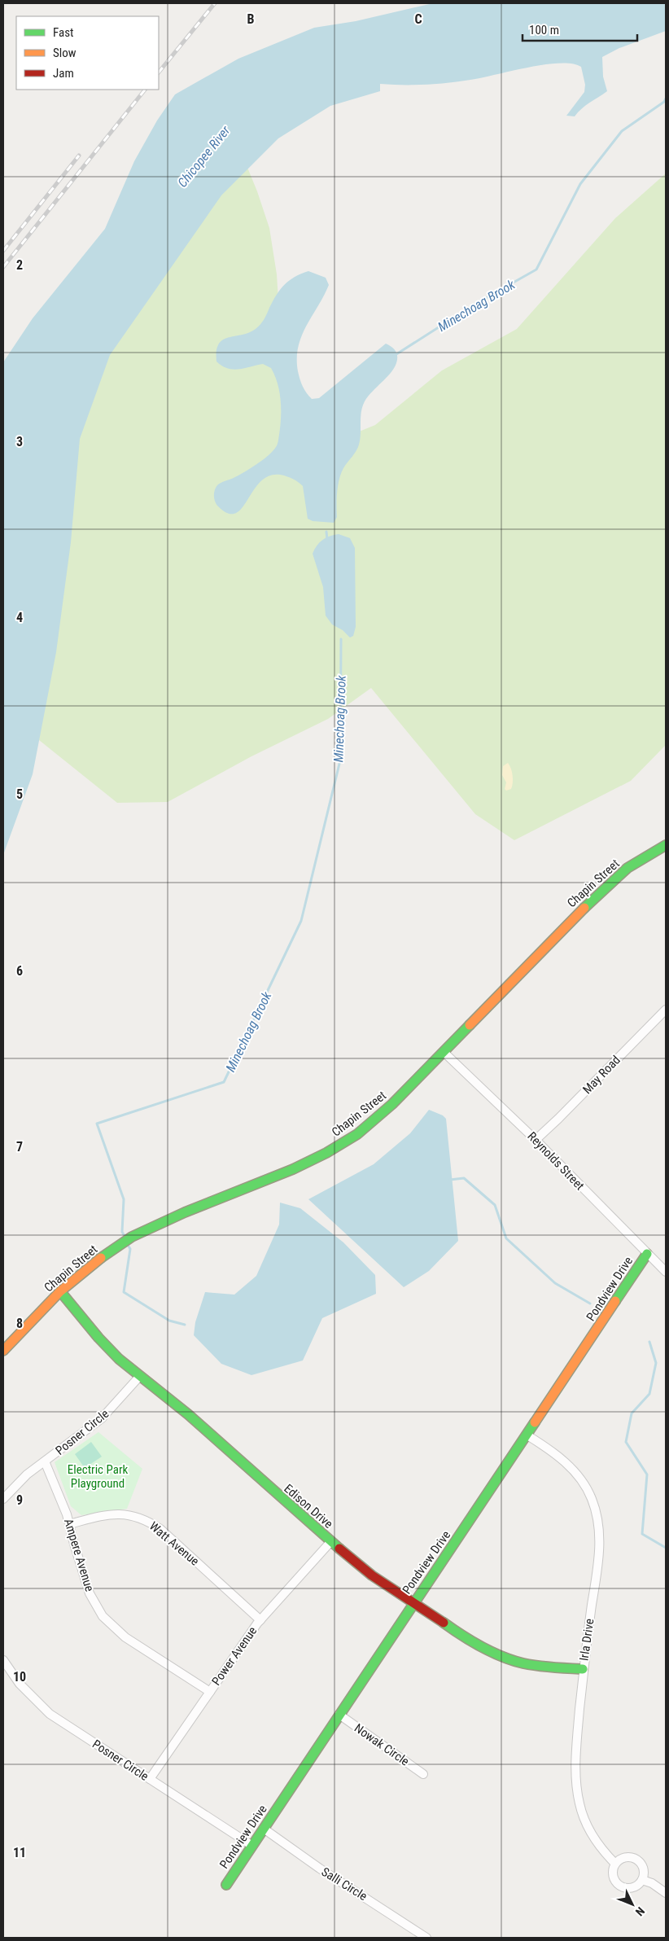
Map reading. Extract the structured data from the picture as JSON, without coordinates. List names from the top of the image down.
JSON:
{
  "streets": {
    "street": [
      "Chapin Street",
      "May Road",
      "Reynolds Street",
      "Pondview Drive",
      "Posner Circle",
      "Edison Drive",
      "Watt Avenue",
      "Ampere Avenue",
      "Irla Drive",
      "Power Avenue",
      "Nowak Circle",
      "Salli Circle"
    ]
  },
  "crossings": [
    ["Chapin Street", "Reynolds Street"],
    ["Chapin Street", "Edison Drive"],
    ["May Road", "Reynolds Street"],
    ["Reynolds Street", "Pondview Drive"],
    ["Pondview Drive", "Posner Circle"],
    ["Pondview Drive", "Edison Drive"],
    ["Pondview Drive", "Irla Drive"],
    ["Pondview Drive", "Nowak Circle"],
    ["Pondview Drive", "Salli Circle"],
    ["Posner Circle", "Edison Drive"],
    ["Posner Circle", "Ampere Avenue"],
    ["Posner Circle", "Power Avenue"],
    ["Edison Drive", "Irla Drive"],
    ["Edison Drive", "Power Avenue"],
    ["Watt Avenue", "Ampere Avenue"],
    ["Watt Avenue", "Power Avenue"],
    ["Ampere Avenue", "Power Avenue"]
  ],
  "water": ["Chicopee River", "Minechoag Brook"],
  "parks": ["Electric Park Playground"],
  "legend": ["Fast", "Slow", "Jam"],
  "scale_bar": "100 m",
  "north": "bottom right",
  "grid": {
    "columns": ["B", "C"],
    "rows": [
      "2",
      "3",
      "4",
      "5",
      "6",
      "7",
      "8",
      "9",
      "10",
      "11"
    ]
  }
}
